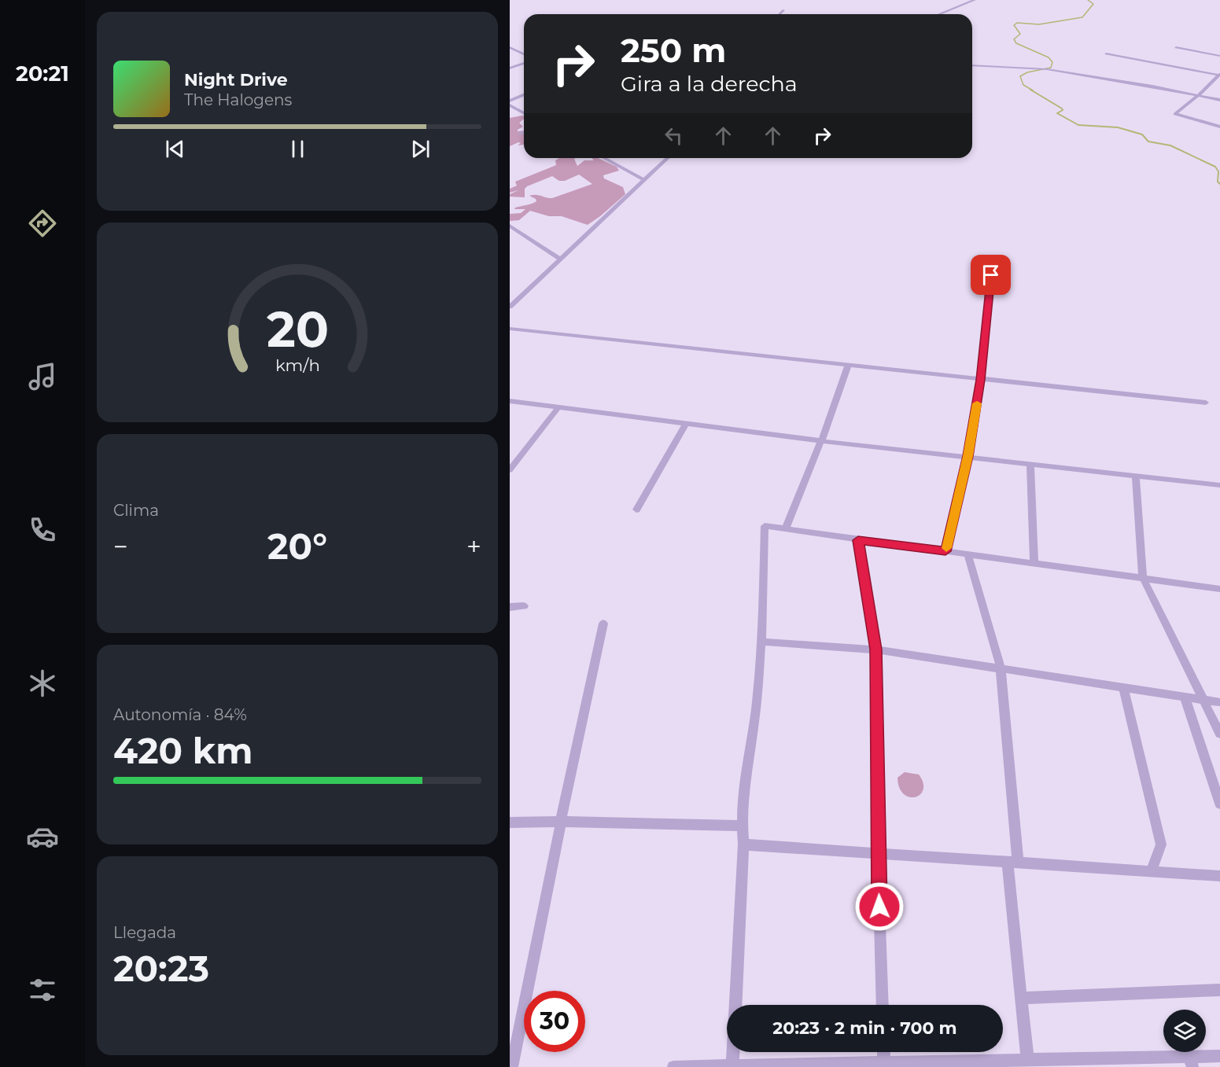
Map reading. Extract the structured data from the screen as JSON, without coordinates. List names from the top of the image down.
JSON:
{
  "page": {
    "tabs": "20:21",
    "turn": ["250 m", "Gira a la derecha"],
    "song": ["Night Drive", "The Halogens"],
    "tile": [
      "Clima",
      ["Autonomía · 84%", "420 km"],
      ["Llegada", "20:23"]
    ],
    "heat": ["−", "20°", "+"],
    "limit": "30",
    "trip": "20:23 · 2 min · 700 m",
    "gauge": ["20", "km/h"]
  }
}
